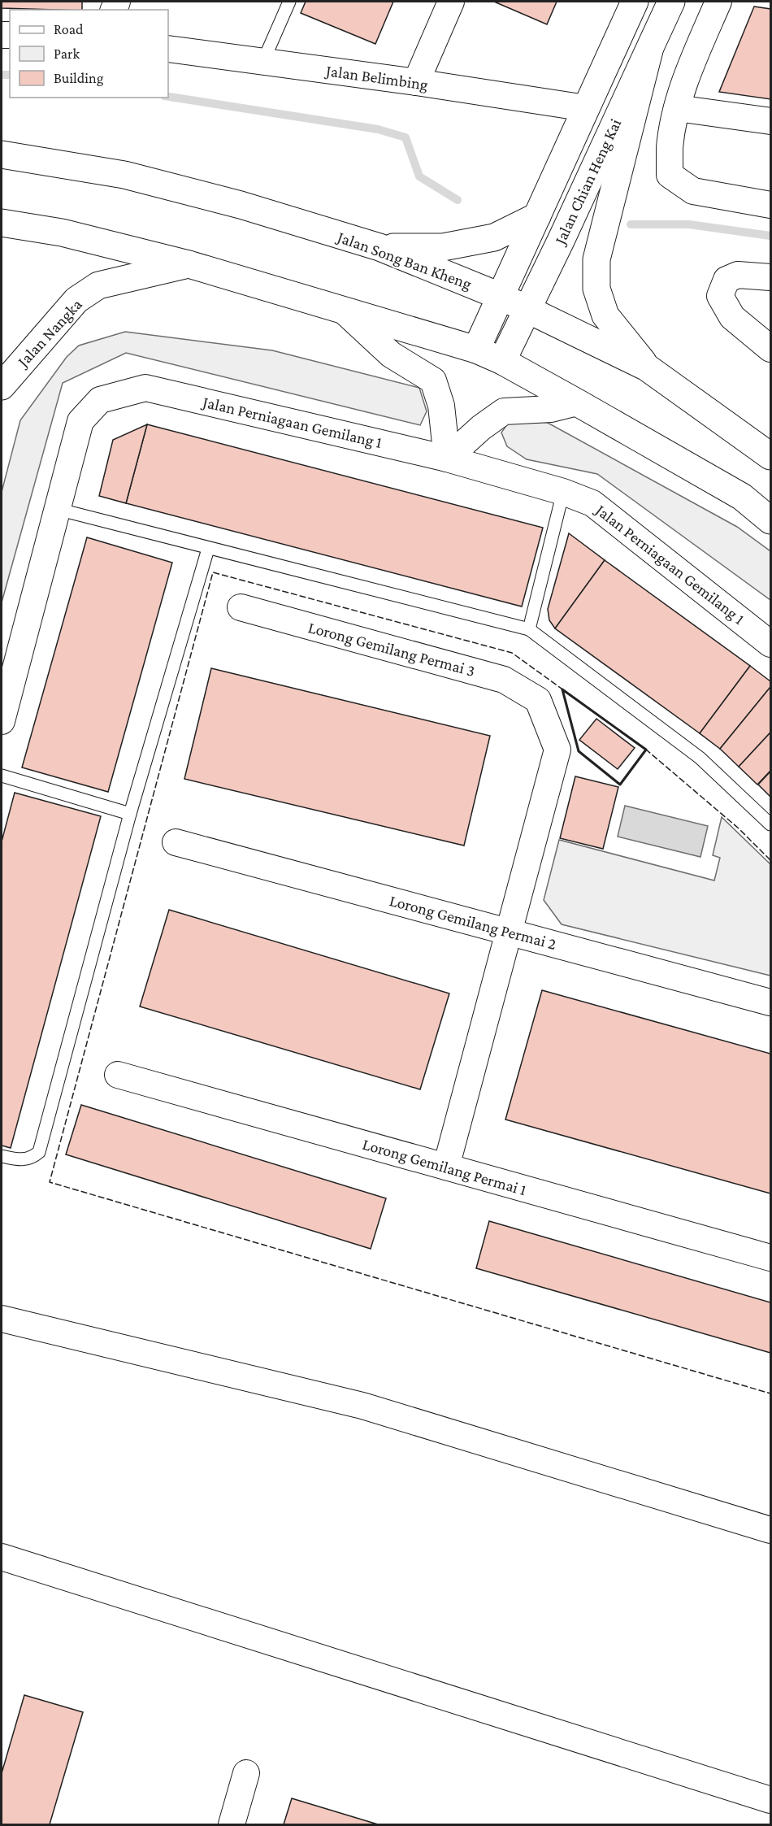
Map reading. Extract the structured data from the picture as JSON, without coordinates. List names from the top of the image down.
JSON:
{
  "streets": {
    "main road": ["Jalan Chian Heng Kai", "Jalan Song Ban Kheng", "Jalan Nangka"],
    "street": [
      "Jalan Belimbing",
      "Jalan Perniagaan Gemilang 1",
      "Lorong Gemilang Permai 3",
      "Lorong Gemilang Permai 2",
      "Lorong Gemilang Permai 1"
    ]
  },
  "crossings": [
    ["Jalan Belimbing", "Jalan Chian Heng Kai"],
    ["Jalan Chian Heng Kai", "Jalan Song Ban Kheng"],
    ["Lorong Gemilang Permai 3", "Lorong Gemilang Permai 2"]
  ],
  "legend": ["Road", "Park", "Building"]
}
